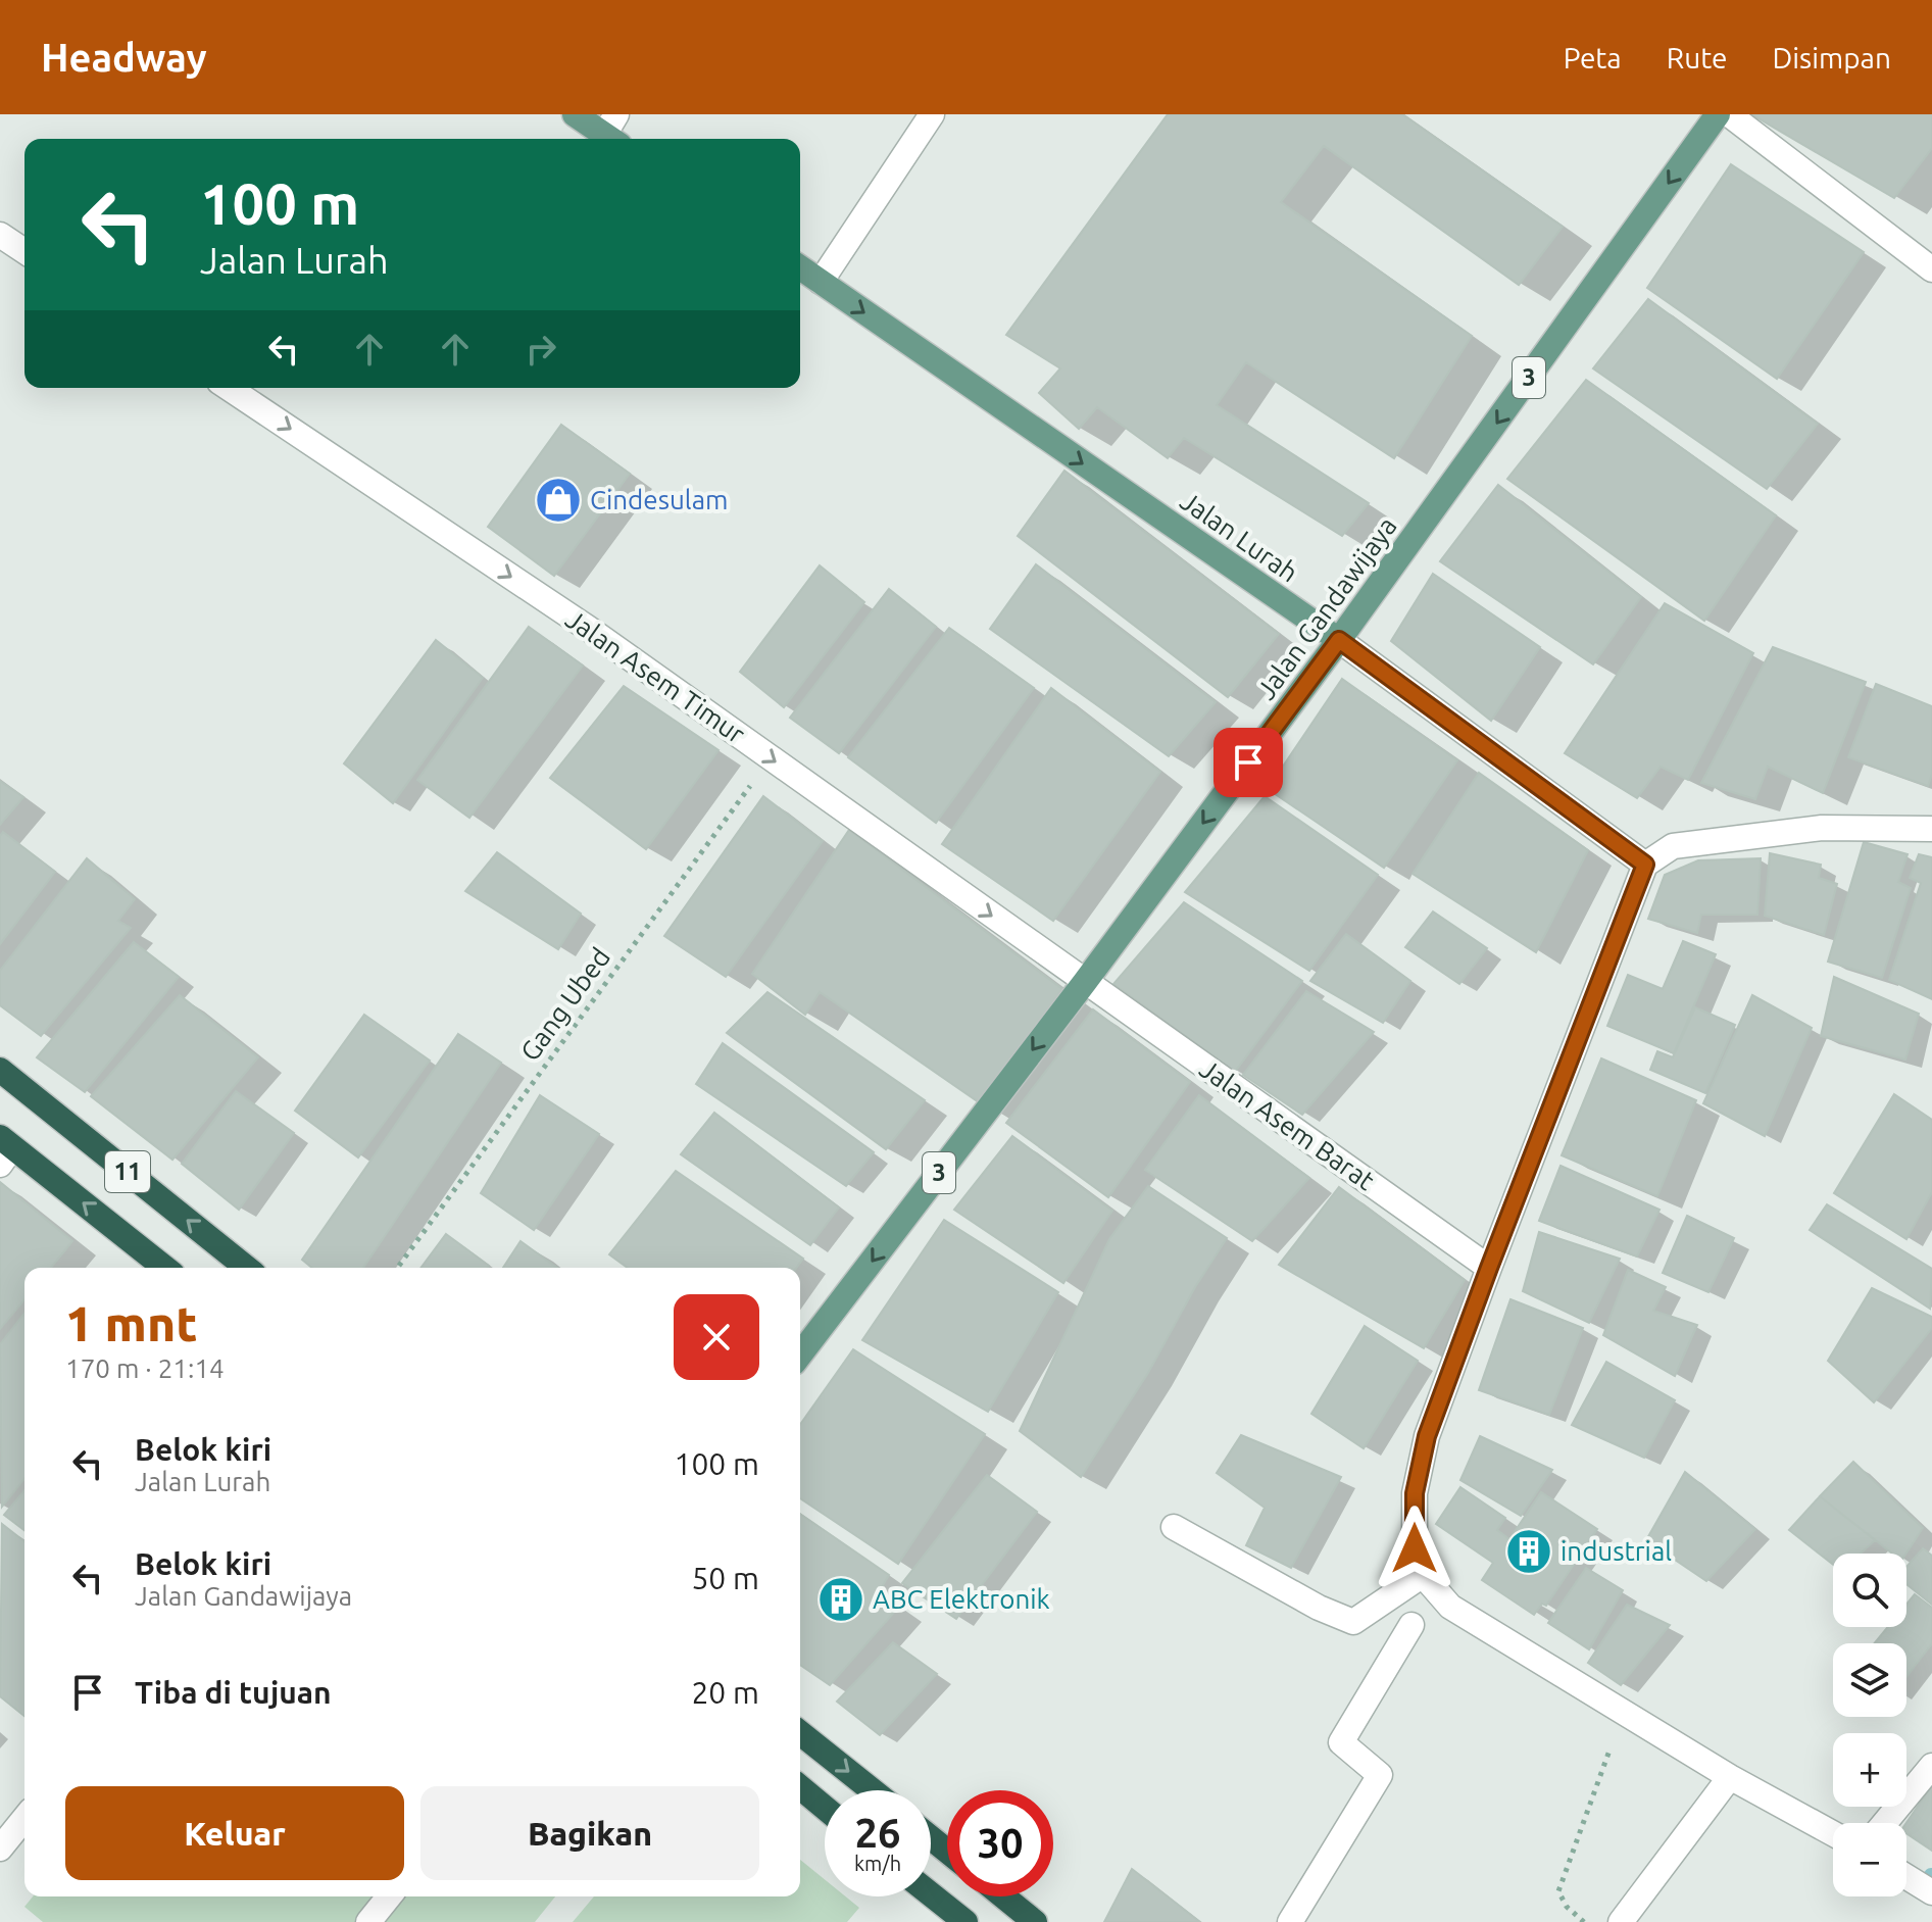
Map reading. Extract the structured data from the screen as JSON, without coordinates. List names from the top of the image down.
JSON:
{
  "streets": {
    "highway": ["11"],
    "main road": ["3", "Jalan Lurah", "Jalan Gandawijaya"],
    "street": ["Jalan Asem Timur", "Jalan Asem Barat"],
    "path": ["Gang Ubed"]
  },
  "crossings": [
    ["Jalan Lurah", "Jalan Gandawijaya"],
    ["Jalan Gandawijaya", "Jalan Asem Timur"],
    ["Jalan Gandawijaya", "Jalan Asem Barat"],
    ["Jalan Asem Timur", "Gang Ubed"],
    ["Jalan Asem Timur", "Jalan Asem Barat"]
  ],
  "one_way": ["Jalan Lurah", "Jalan Gandawijaya", "Jalan Asem Timur"],
  "places": {
    "shop": ["Cindesulam"],
    "building": ["industrial", "ABC Elektronik"]
  },
  "page": {
    "header": "Headway",
    "nav": ["Peta", "Rute", "Disimpan"],
    "turn": ["100 m", "Jalan Lurah"],
    "heading": ["1 mnt", "170 m · 21:14"],
    "list": [
      {
        "name": "Belok kiri",
        "note": "Jalan Lurah",
        "value": "100 m"
      },
      {
        "name": "Belok kiri",
        "note": "Jalan Gandawijaya",
        "value": "50 m"
      },
      {
        "name": "Tiba di tujuan",
        "value": "20 m"
      }
    ],
    "map_buttons": ["+", "−"],
    "buttons": ["Keluar", "Bagikan"],
    "speed": "26 km/h",
    "limit": "30"
  }
}
